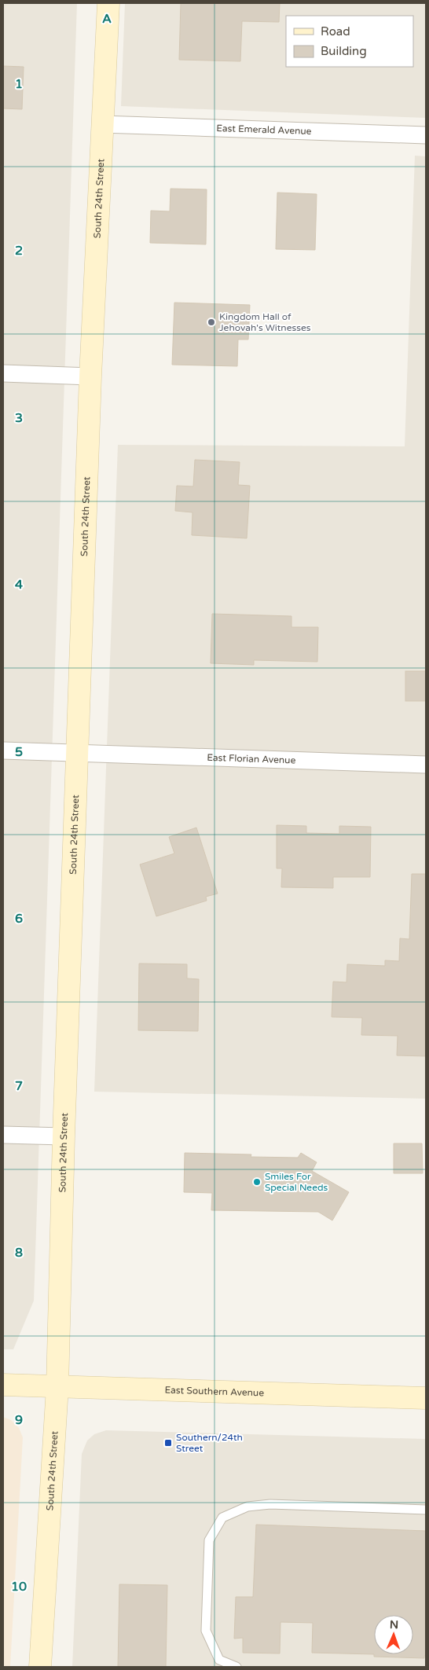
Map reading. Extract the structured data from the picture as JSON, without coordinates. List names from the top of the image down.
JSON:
{
  "streets": {
    "street": [
      "East Emerald Avenue",
      "South 24th Street",
      "East Florian Avenue",
      "East Southern Avenue"
    ]
  },
  "crossings": [
    ["East Emerald Avenue", "South 24th Street"],
    ["South 24th Street", "East Florian Avenue"],
    ["South 24th Street", "East Southern Avenue"]
  ],
  "places": {
    "other": ["Kingdom Hall of Jehovah's Witnesses", "Smiles For Special Needs"],
    "transit": ["Southern/24th Street"]
  },
  "legend": ["Road", "Building"],
  "north": "top",
  "grid": {
    "columns": ["A"],
    "rows": [
      "1",
      "2",
      "3",
      "4",
      "5",
      "6",
      "7",
      "8",
      "9",
      "10"
    ]
  }
}
